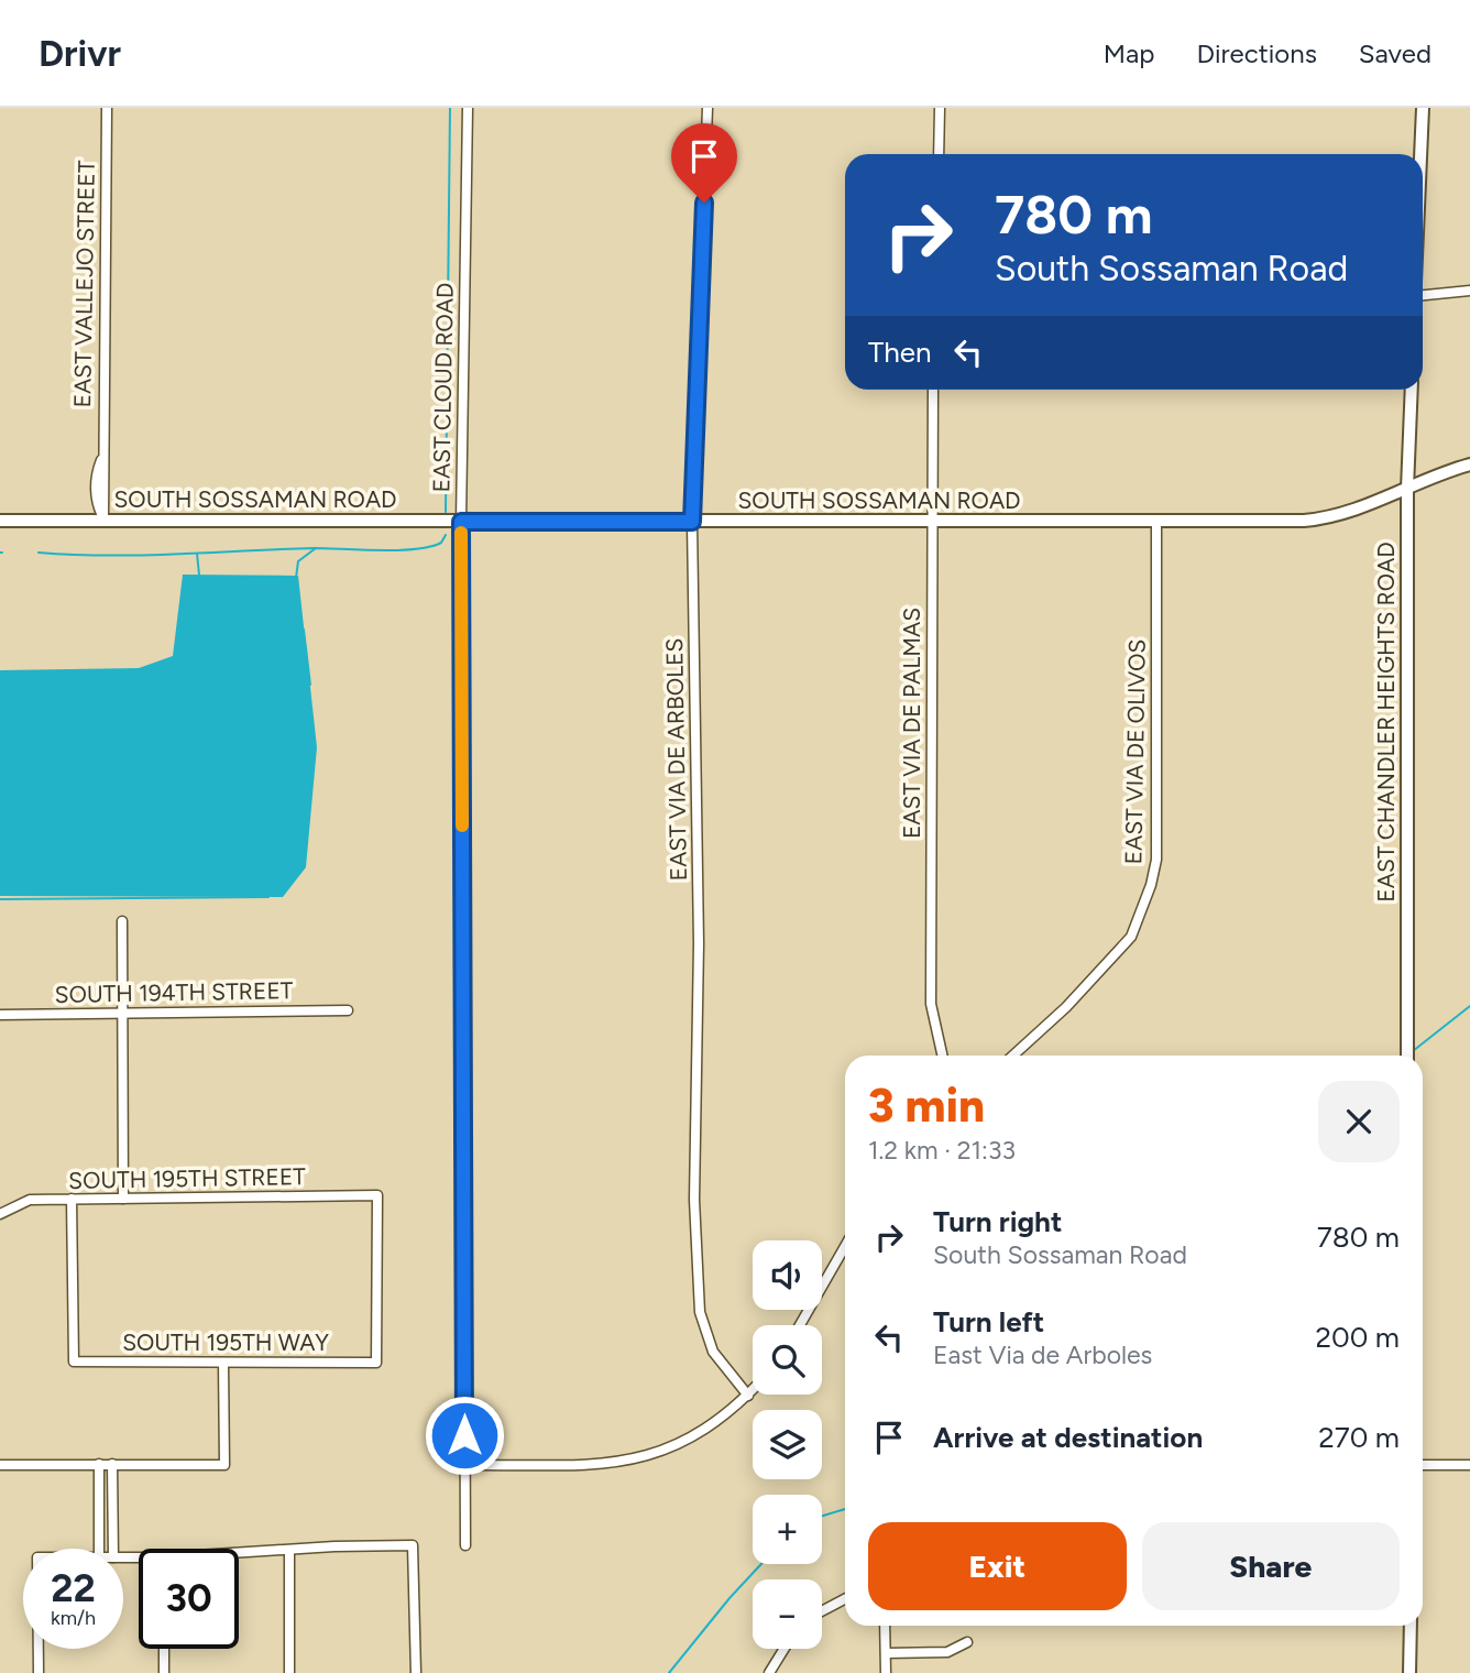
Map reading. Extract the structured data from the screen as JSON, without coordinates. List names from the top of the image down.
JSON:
{
  "streets": {
    "main road": ["SOUTH SOSSAMAN ROAD", "EAST CHANDLER HEIGHTS ROAD"],
    "street": [
      "EAST VALLEJO STREET",
      "EAST CLOUD ROAD",
      "EAST VIA DE PALMAS",
      "EAST VIA DE OLIVOS",
      "EAST VIA DE ARBOLES",
      "SOUTH 194TH STREET",
      "SOUTH 195TH STREET",
      "SOUTH 195TH WAY"
    ]
  },
  "crossings": [
    ["EAST VALLEJO STREET", "SOUTH SOSSAMAN ROAD"],
    ["EAST CLOUD ROAD", "SOUTH SOSSAMAN ROAD"],
    ["SOUTH SOSSAMAN ROAD", "EAST CHANDLER HEIGHTS ROAD"],
    ["SOUTH SOSSAMAN ROAD", "EAST VIA DE PALMAS"],
    ["SOUTH SOSSAMAN ROAD", "EAST VIA DE OLIVOS"],
    ["SOUTH SOSSAMAN ROAD", "EAST VIA DE ARBOLES"],
    ["SOUTH 195TH STREET", "SOUTH 195TH WAY"]
  ],
  "page": {
    "header": "Drivr",
    "nav": ["Map", "Directions", "Saved"],
    "turn": ["780 m", "South Sossaman Road"],
    "then": "Then",
    "heading": ["3 min", "1.2 km · 21:33"],
    "list": [
      {
        "name": "Turn right",
        "note": "South Sossaman Road",
        "value": "780 m"
      },
      {
        "name": "Turn left",
        "note": "East Via de Arboles",
        "value": "200 m"
      },
      {
        "name": "Arrive at destination",
        "value": "270 m"
      }
    ],
    "map_buttons": ["+", "−"],
    "buttons": ["Exit", "Share"],
    "speed": "22 km/h",
    "limit": "30"
  }
}
